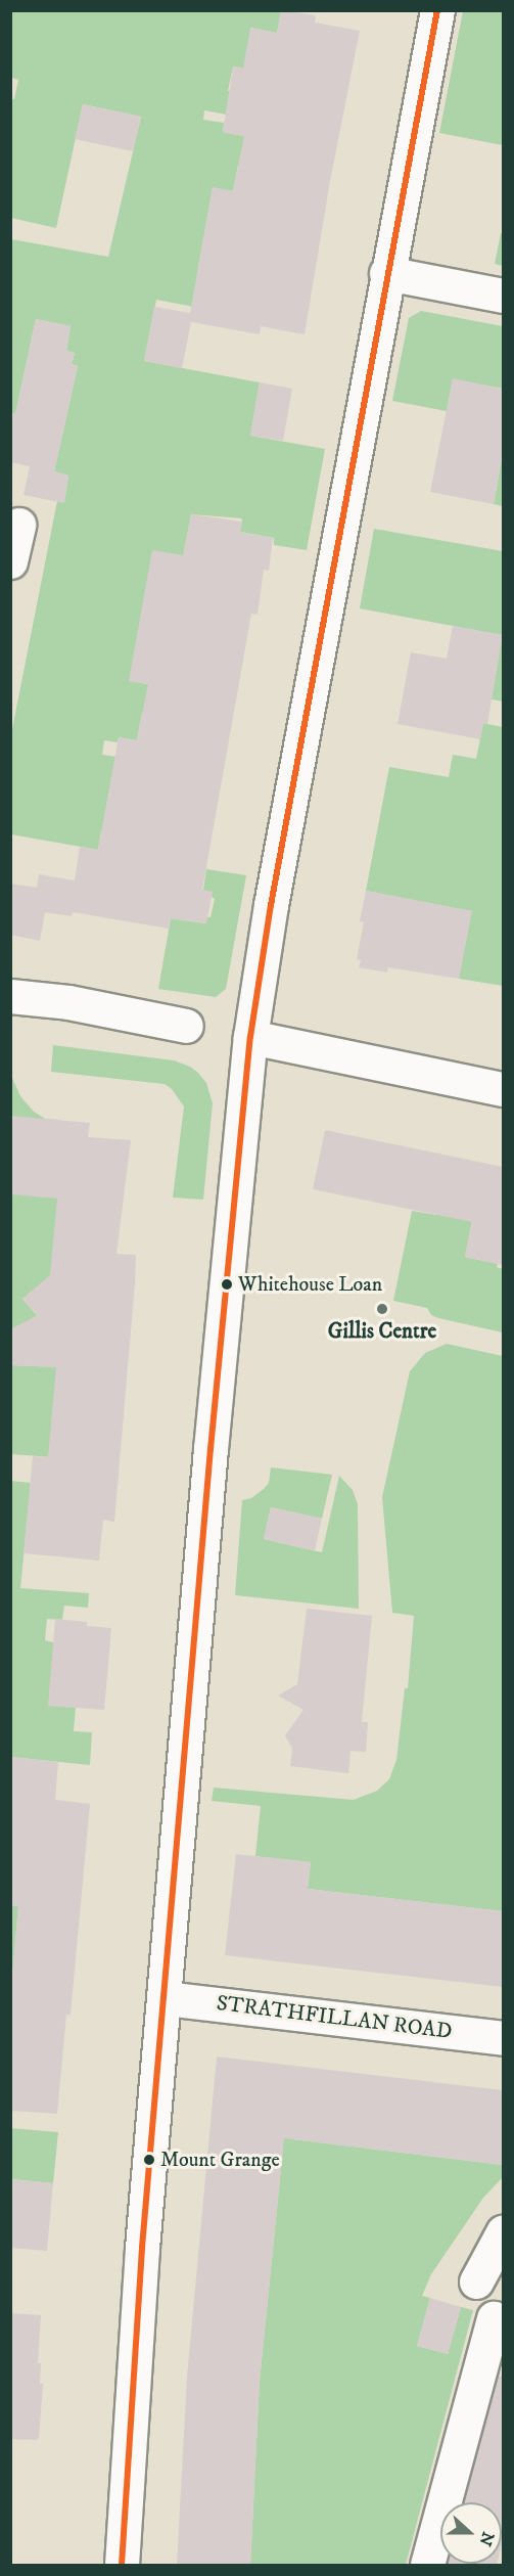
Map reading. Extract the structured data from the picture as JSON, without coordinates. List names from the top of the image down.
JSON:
{
  "streets": {
    "street": ["STRATHFILLAN ROAD"]
  },
  "places": ["Whitehouse Loan", "Gillis Centre", "Mount Grange"],
  "north": "right"
}
